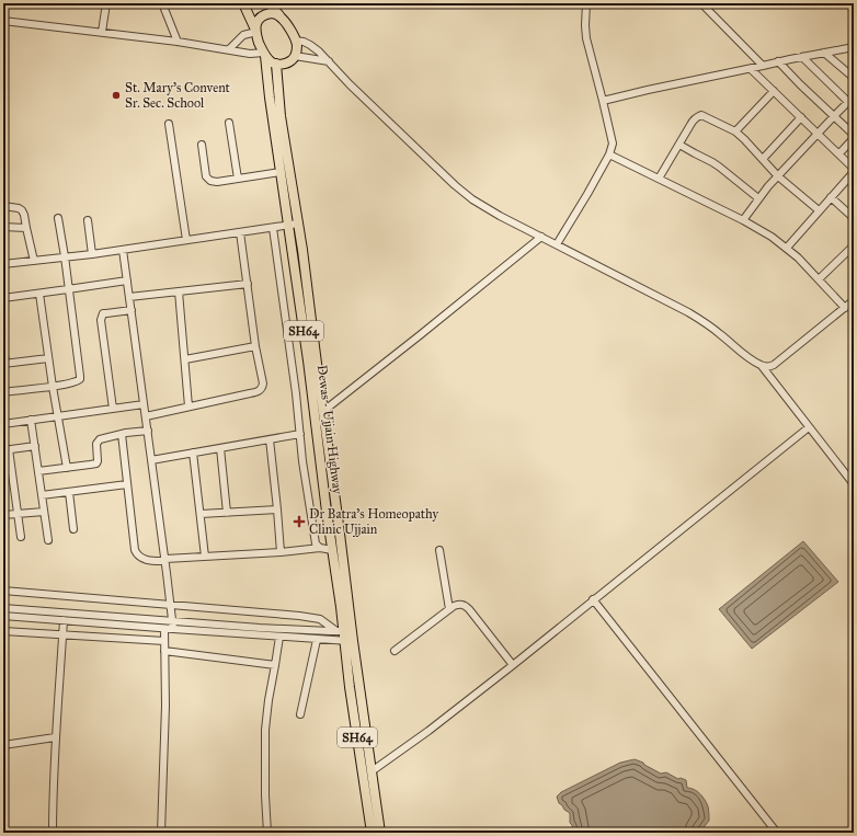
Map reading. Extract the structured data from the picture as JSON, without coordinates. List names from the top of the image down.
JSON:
{
  "streets": {
    "main road": ["SH64", "Dewas - Ujjain Highway"]
  },
  "places": {
    "other": ["St. Mary's Convent Sr. Sec. School"],
    "health": ["Dr Batra's Homeopathy Clinic Ujjain"]
  }
}
